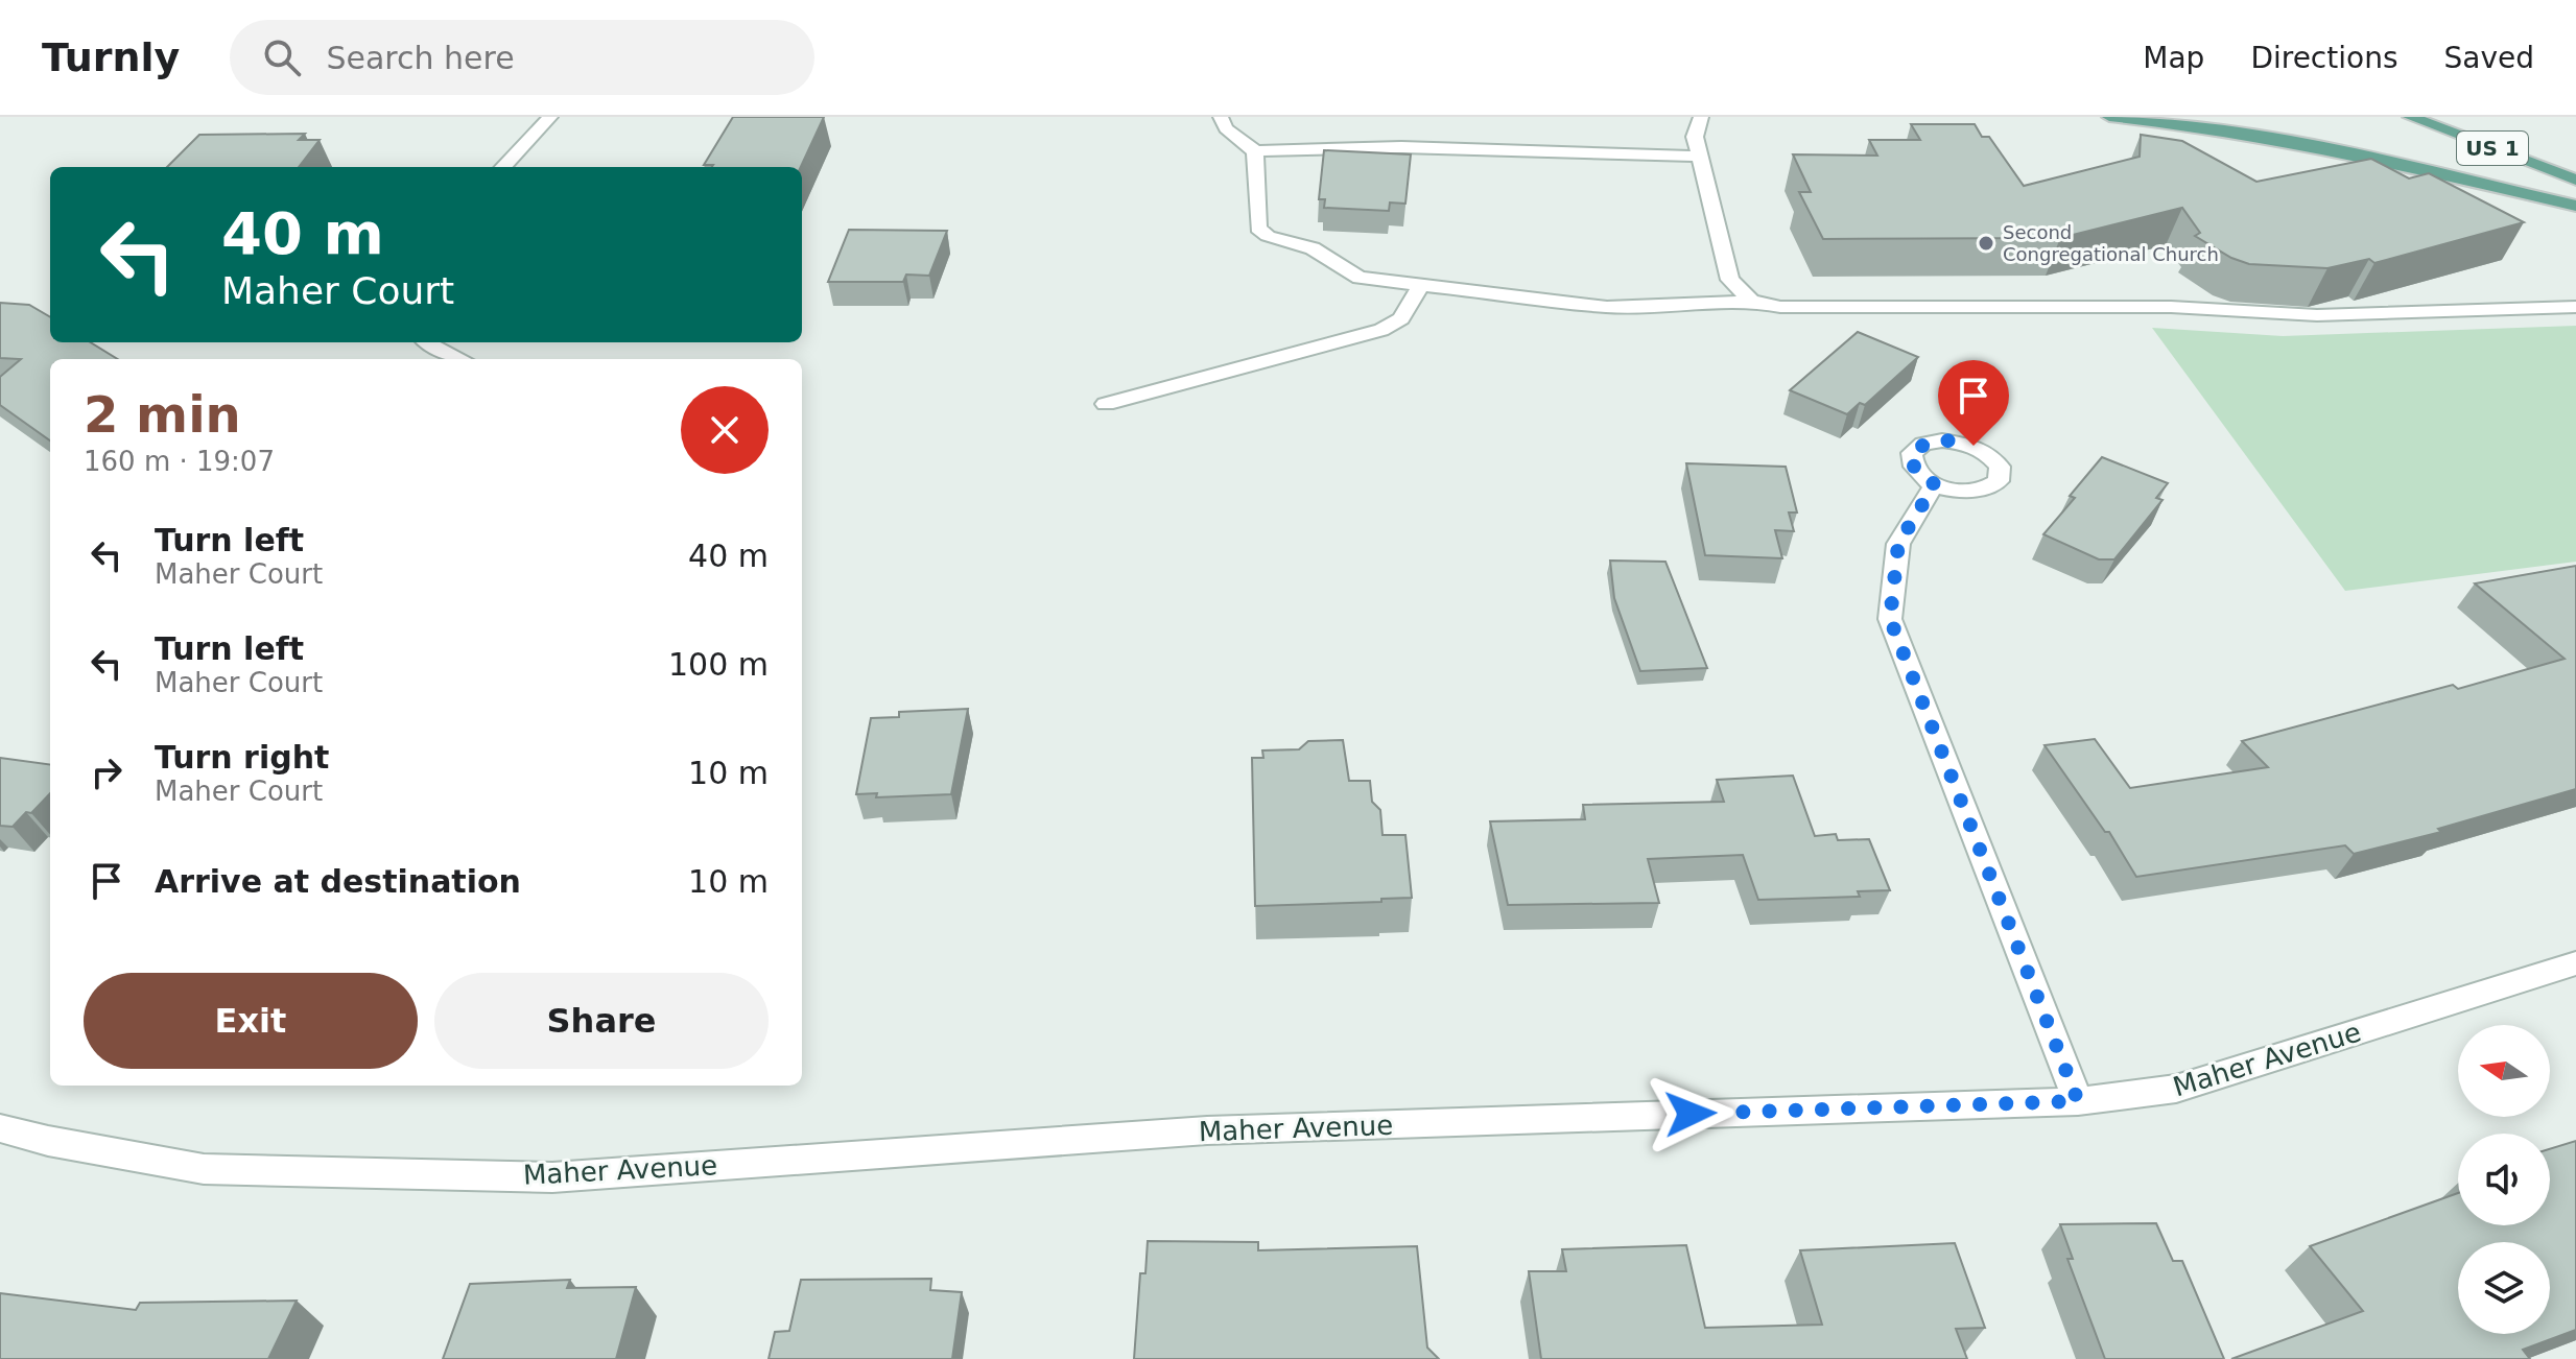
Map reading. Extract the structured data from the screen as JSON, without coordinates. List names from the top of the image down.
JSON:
{
  "streets": {
    "main road": ["US 1"],
    "street": ["Maher Avenue"]
  },
  "places": ["Second Congregational Church"],
  "north": "left",
  "page": {
    "header": "Turnly",
    "search": "Search here",
    "nav": ["Map", "Directions", "Saved"],
    "turn": ["40 m", "Maher Court"],
    "heading": ["2 min", "160 m · 19:07"],
    "list": [
      {
        "name": "Turn left",
        "note": "Maher Court",
        "value": "40 m"
      },
      {
        "name": "Turn left",
        "note": "Maher Court",
        "value": "100 m"
      },
      {
        "name": "Turn right",
        "note": "Maher Court",
        "value": "10 m"
      },
      {
        "name": "Arrive at destination",
        "value": "10 m"
      }
    ],
    "buttons": ["Exit", "Share"]
  }
}
